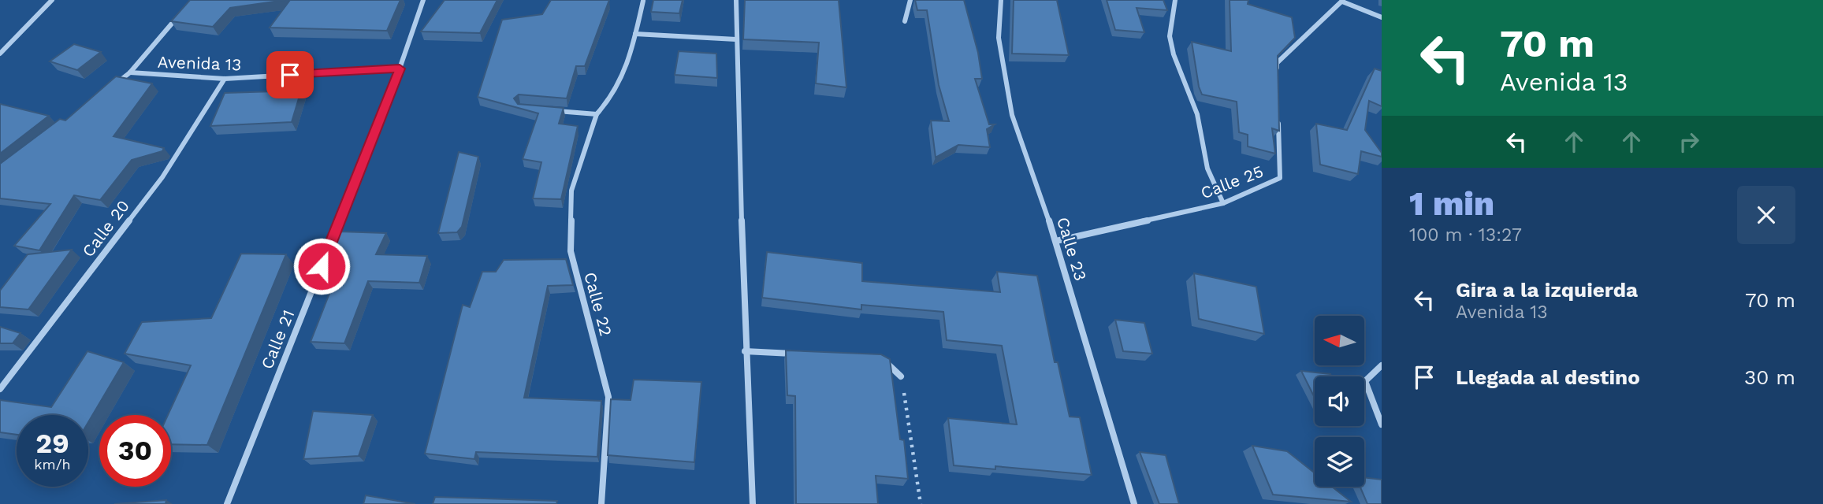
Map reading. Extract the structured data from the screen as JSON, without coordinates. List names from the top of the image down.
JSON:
{
  "streets": {
    "street": [
      "Avenida 13",
      "Calle 25",
      "Calle 20",
      "Calle 23",
      "Calle 22",
      "Calle 21"
    ]
  },
  "crossings": [
    ["Avenida 13", "Calle 20"],
    ["Avenida 13", "Calle 21"],
    ["Calle 25", "Calle 23"]
  ],
  "north": "left",
  "page": {
    "turn": ["70 m", "Avenida 13"],
    "heading": ["1 min", "100 m · 13:27"],
    "list": [
      {
        "name": "Gira a la izquierda",
        "note": "Avenida 13",
        "value": "70 m"
      },
      {
        "name": "Llegada al destino",
        "value": "30 m"
      }
    ],
    "speed": "29 km/h",
    "limit": "30"
  }
}
